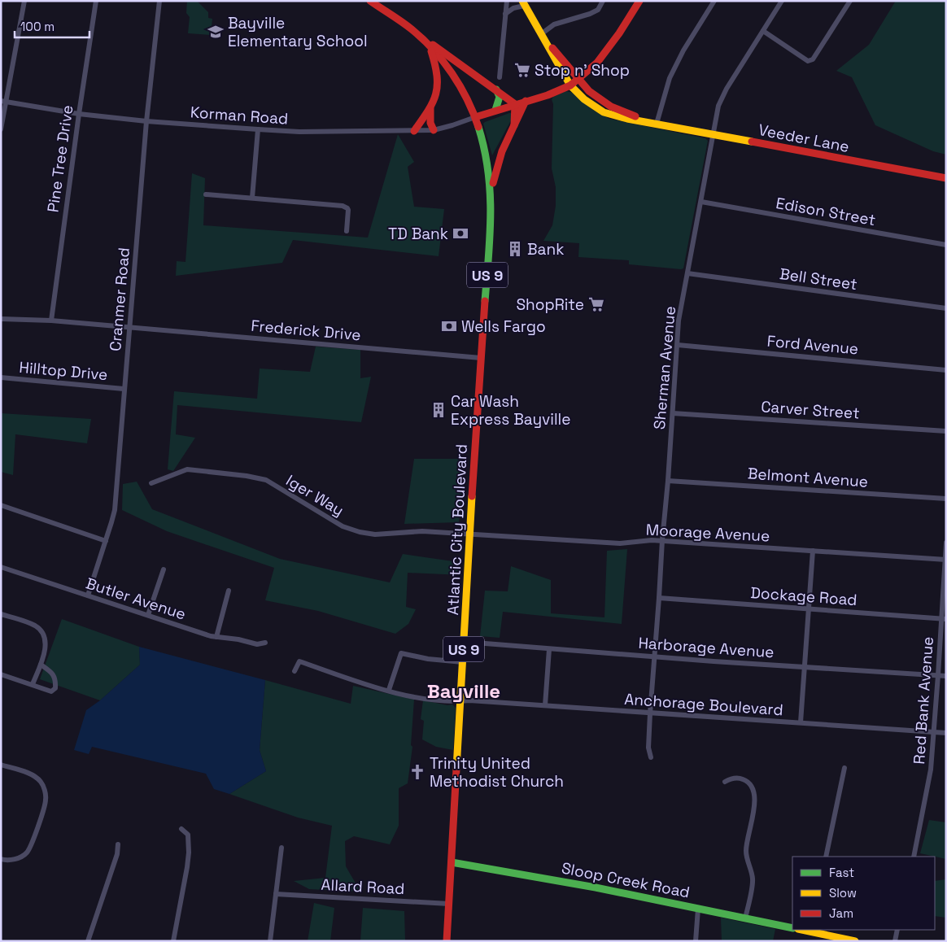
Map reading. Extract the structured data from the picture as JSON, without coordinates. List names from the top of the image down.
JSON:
{
  "streets": {
    "main road": [
      "Veeder Lane",
      "US 9",
      "Atlantic City Boulevard",
      "Sloop Creek Road"
    ],
    "street": [
      "Korman Road",
      "Pine Tree Drive",
      "Edison Street",
      "Bell Street",
      "Cranmer Road",
      "Frederick Drive",
      "Ford Avenue",
      "Sherman Avenue",
      "Hilltop Drive",
      "Carver Street",
      "Belmont Avenue",
      "Iger Way",
      "Moorage Avenue",
      "Dockage Road",
      "Butler Avenue",
      "Harborage Avenue",
      "Red Bank Avenue",
      "Anchorage Boulevard",
      "Allard Road"
    ]
  },
  "crossings": [
    ["Korman Road", "Pine Tree Drive"],
    ["Korman Road", "US 9"],
    ["Korman Road", "Cranmer Road"],
    ["Veeder Lane", "Sherman Avenue"],
    ["Pine Tree Drive", "Frederick Drive"],
    ["Edison Street", "Sherman Avenue"],
    ["US 9", "Atlantic City Boulevard"],
    ["Bell Street", "Sherman Avenue"],
    ["Cranmer Road", "Frederick Drive"],
    ["Cranmer Road", "Hilltop Drive"],
    ["Cranmer Road", "Butler Avenue"],
    ["Frederick Drive", "Atlantic City Boulevard"],
    ["Ford Avenue", "Sherman Avenue"],
    ["Sherman Avenue", "Carver Street"],
    ["Sherman Avenue", "Belmont Avenue"],
    ["Sherman Avenue", "Moorage Avenue"],
    ["Sherman Avenue", "Dockage Road"],
    ["Sherman Avenue", "Harborage Avenue"],
    ["Sherman Avenue", "Anchorage Boulevard"],
    ["Iger Way", "Atlantic City Boulevard"],
    ["Iger Way", "Moorage Avenue"],
    ["Atlantic City Boulevard", "Moorage Avenue"],
    ["Atlantic City Boulevard", "Harborage Avenue"],
    ["Atlantic City Boulevard", "Anchorage Boulevard"],
    ["Atlantic City Boulevard", "Sloop Creek Road"],
    ["Atlantic City Boulevard", "Allard Road"],
    ["Moorage Avenue", "Red Bank Avenue"],
    ["Dockage Road", "Red Bank Avenue"],
    ["Harborage Avenue", "Red Bank Avenue"],
    ["Red Bank Avenue", "Anchorage Boulevard"]
  ],
  "districts": ["Bayville"],
  "places": {
    "school or university": ["Bayville Elementary School"],
    "supermarket": ["Stop n' Shop", "ShopRite"],
    "bank": ["TD Bank", "Wells Fargo"],
    "building": ["Bank", "Car Wash Express Bayville"],
    "church": ["Trinity United Methodist Church"]
  },
  "legend": ["Fast", "Slow", "Jam"],
  "scale_bar": "100 m"
}
